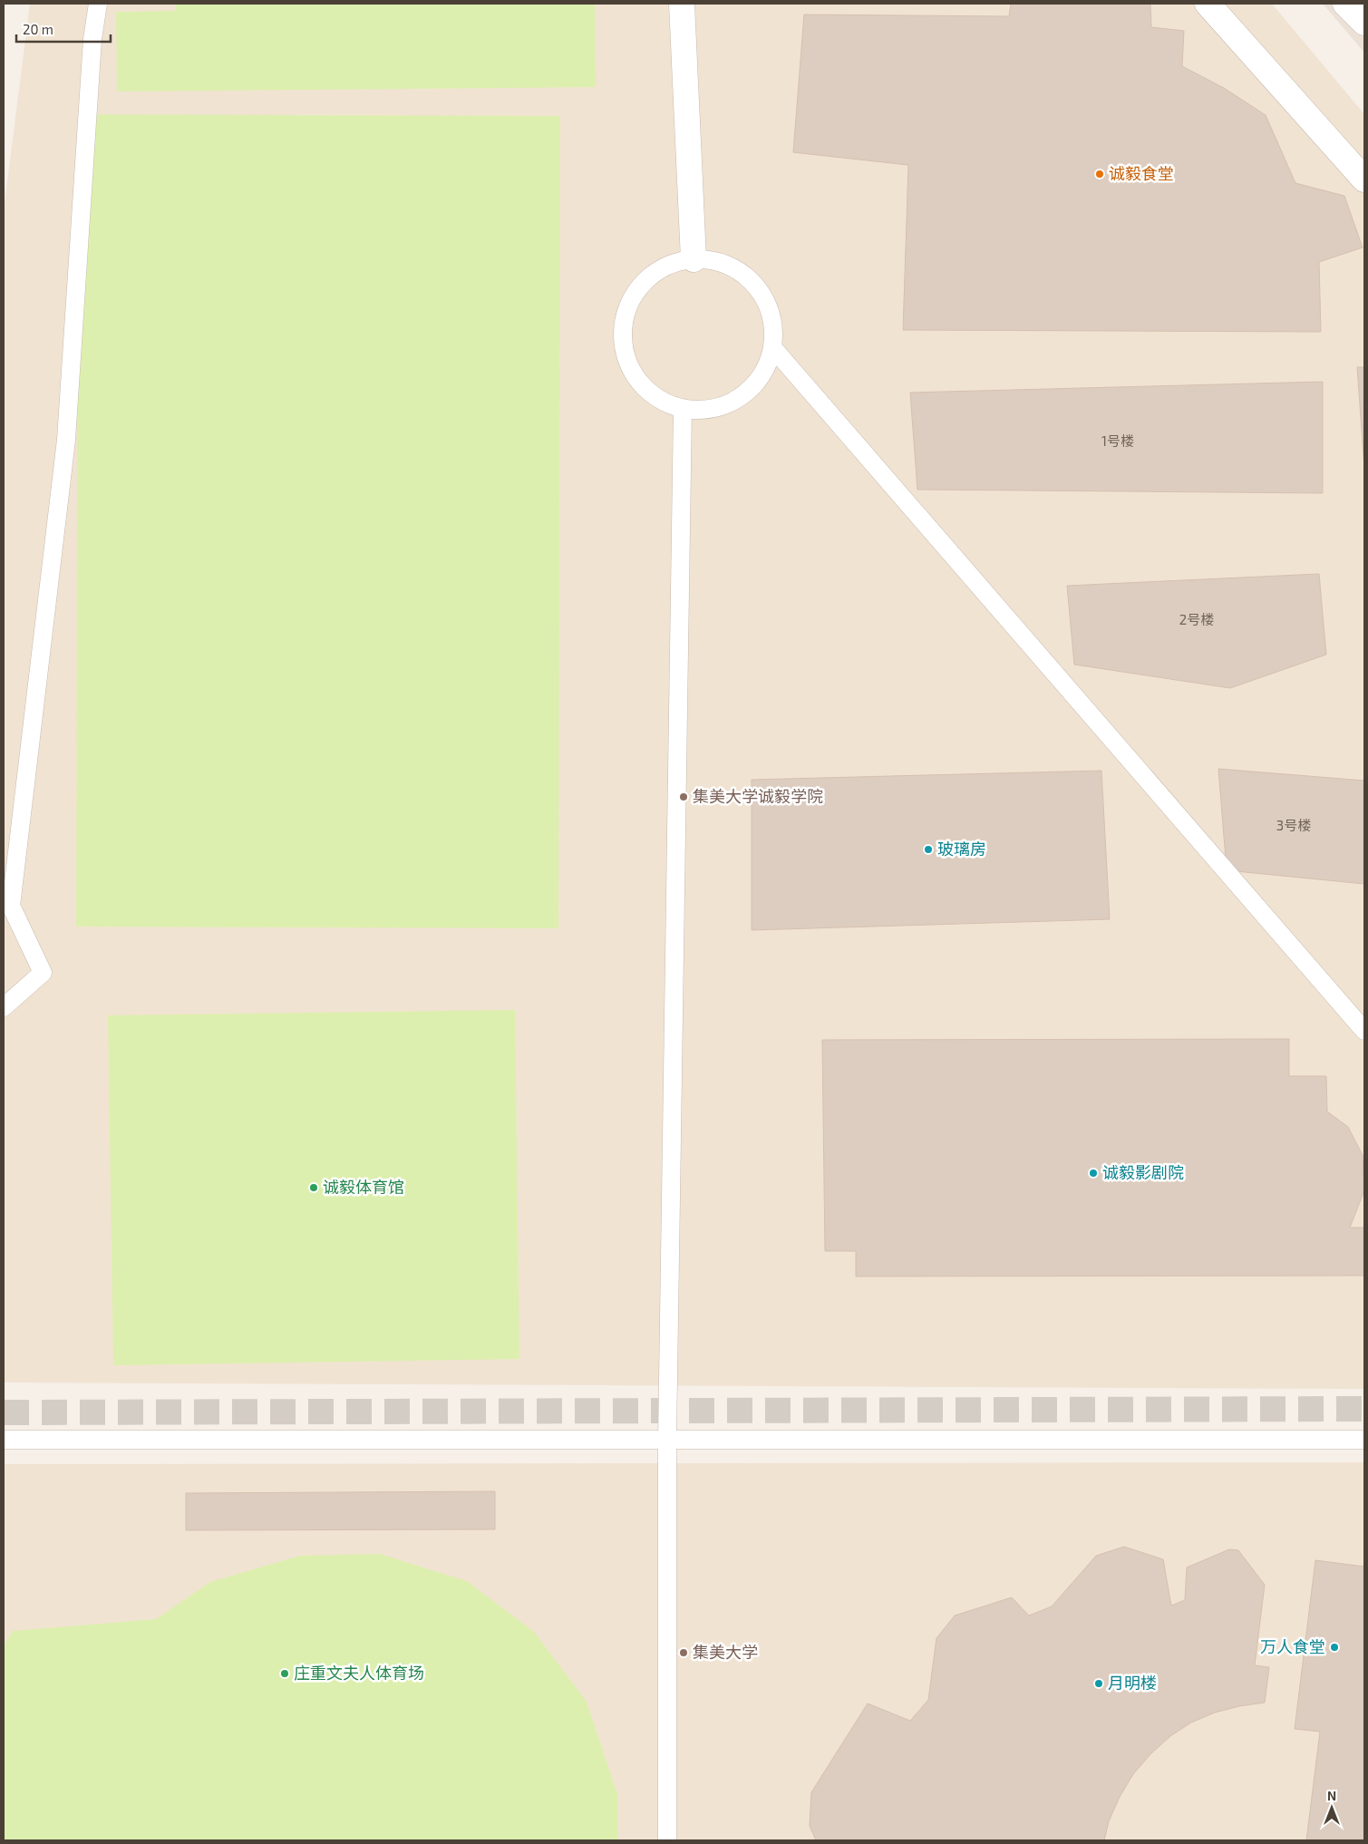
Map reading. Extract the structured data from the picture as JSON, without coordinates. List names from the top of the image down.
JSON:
{
  "places": [
    "诚毅食堂",
    "集美大学诚毅学院",
    "玻璃房",
    "诚毅影剧院",
    "诚毅体育馆",
    "万人食堂",
    "集美大学",
    "庄重文夫人体育场",
    "月明楼"
  ],
  "house_numbers": ["1号楼", "2号楼", "3号楼"],
  "scale_bar": "20 m",
  "north": "top"
}
